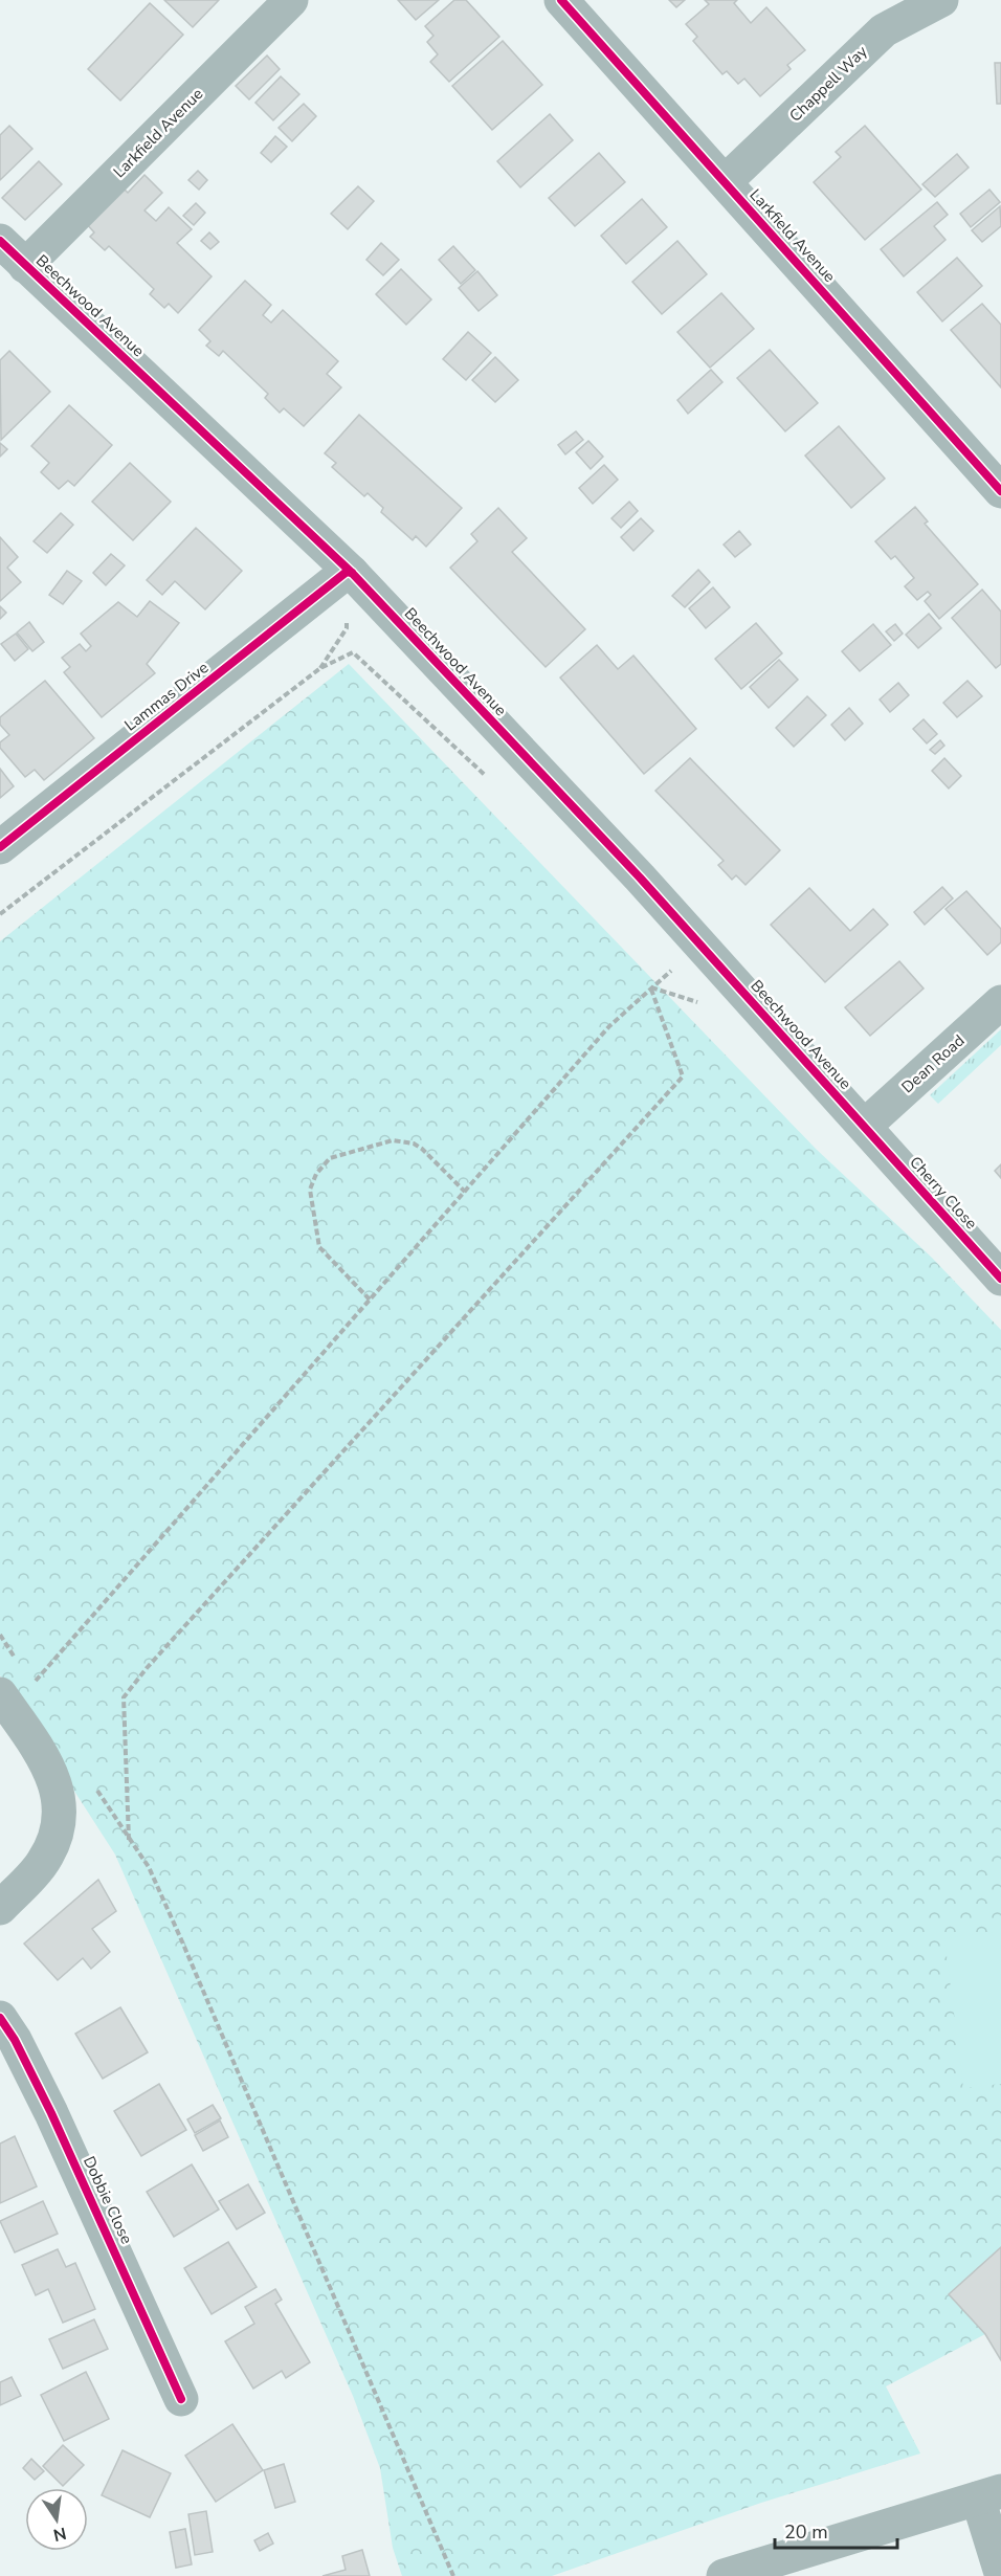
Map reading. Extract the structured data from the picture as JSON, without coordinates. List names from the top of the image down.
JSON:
{
  "streets": {
    "street": [
      "Chappell Way",
      "Larkfield Avenue",
      "Beechwood Avenue",
      "Lammas Drive",
      "Dean Road",
      "Cherry Close",
      "Dobbie Close"
    ]
  },
  "crossings": [
    ["Chappell Way", "Larkfield Avenue"],
    ["Larkfield Avenue", "Beechwood Avenue"],
    ["Beechwood Avenue", "Lammas Drive"],
    ["Beechwood Avenue", "Dean Road"],
    ["Beechwood Avenue", "Cherry Close"],
    ["Dean Road", "Cherry Close"]
  ],
  "scale_bar": "20 m",
  "north": "bottom"
}
